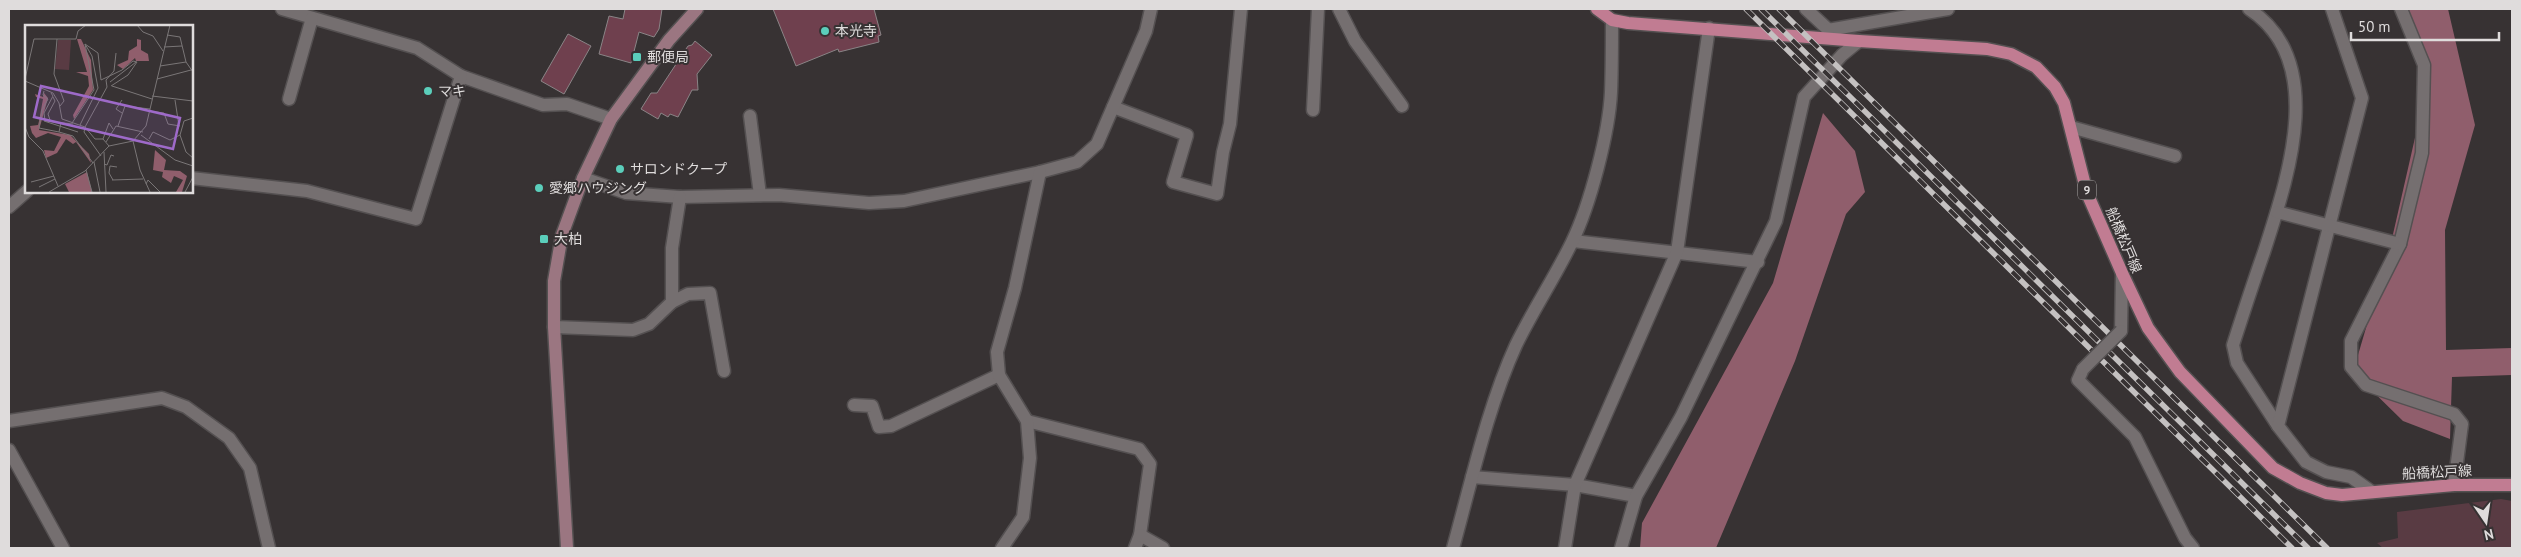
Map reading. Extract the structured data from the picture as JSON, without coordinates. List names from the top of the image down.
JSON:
{
  "streets": {
    "main road": ["9", "船橋松戸線"]
  },
  "places": {
    "other": [
      "本光寺",
      "マキ",
      "サロンドクープ",
      "愛郷ハウジング"
    ],
    "transit": ["郵便局", "大柏"]
  },
  "scale_bar": "50 m",
  "north": "bottom"
}
